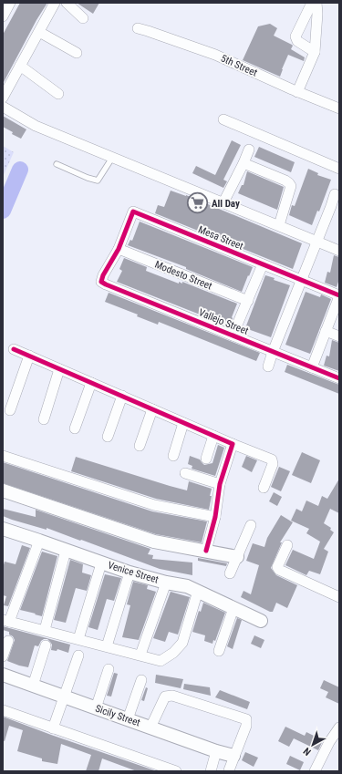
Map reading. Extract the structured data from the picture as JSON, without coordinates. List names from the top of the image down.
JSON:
{
  "streets": {
    "street": [
      "5th Street",
      "Mesa Street",
      "Modesto Street",
      "Vallejo Street",
      "Venice Street",
      "Sicily Street"
    ]
  },
  "crossings": [
    ["Mesa Street", "Modesto Street"],
    ["Mesa Street", "Vallejo Street"],
    ["Modesto Street", "Vallejo Street"]
  ],
  "places": {
    "supermarket": ["All Day"]
  },
  "north": "bottom left"
}
